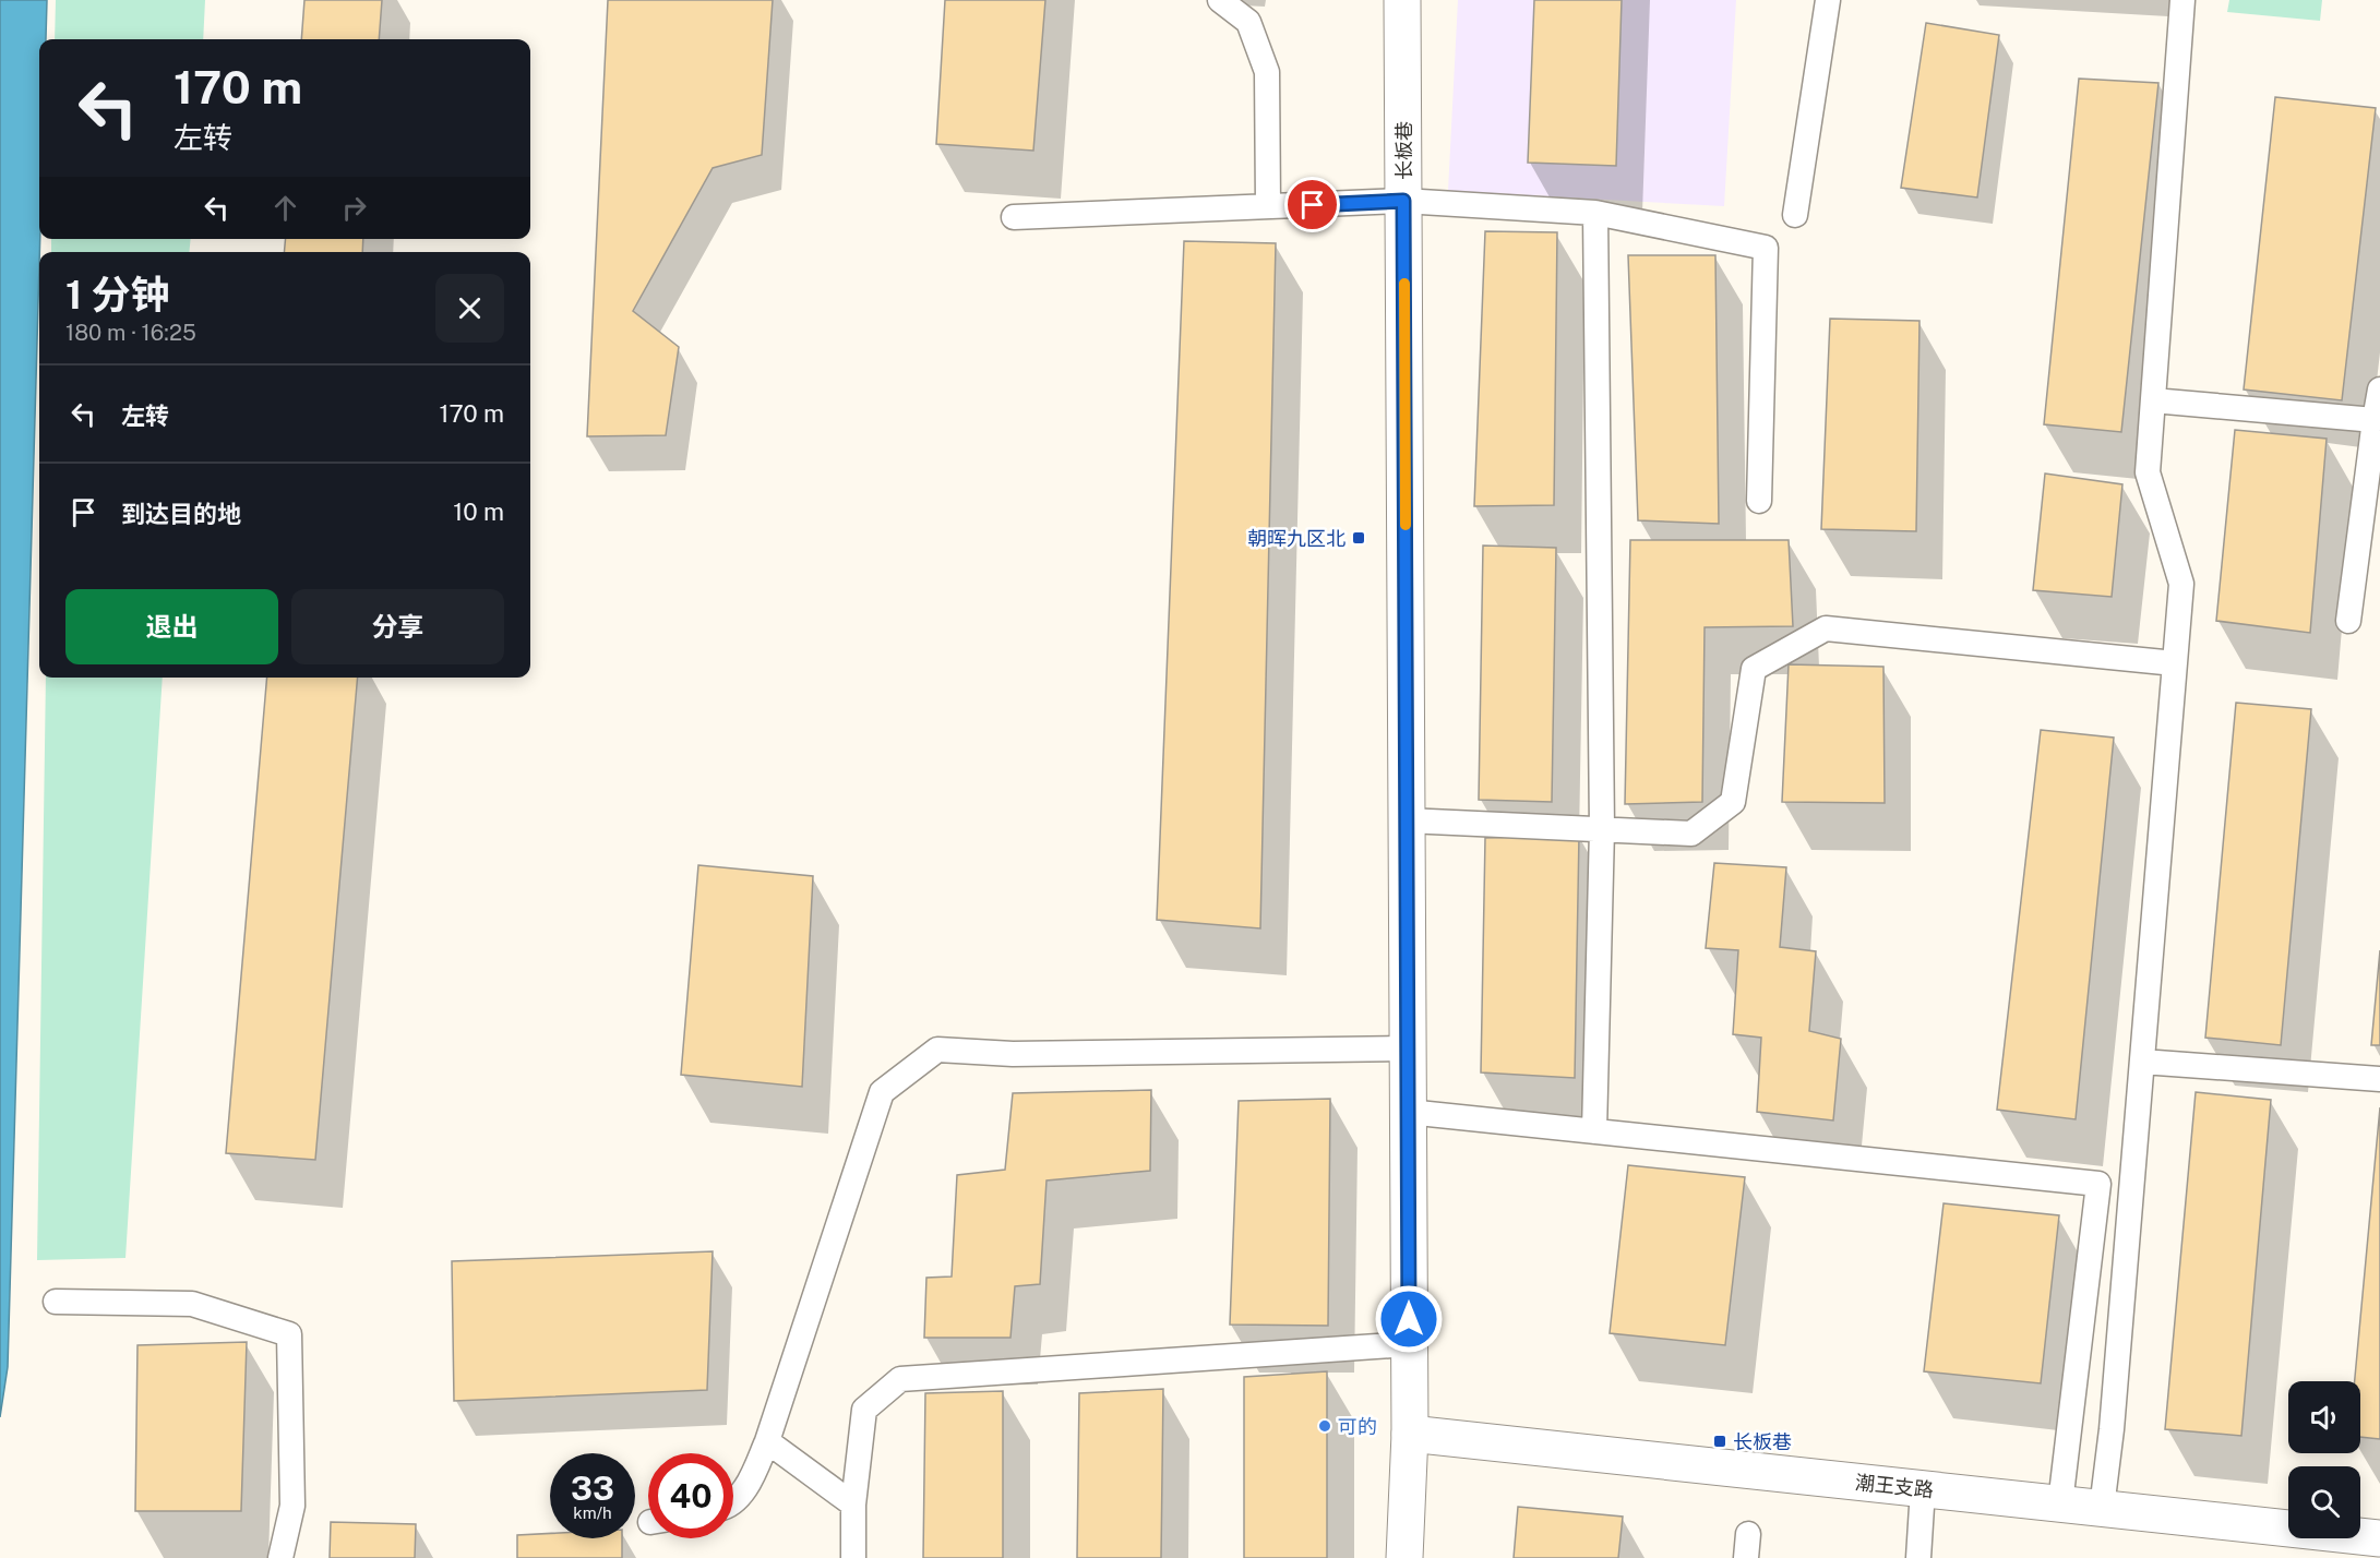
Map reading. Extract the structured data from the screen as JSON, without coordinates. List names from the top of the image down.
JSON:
{
  "streets": {
    "street": ["长板巷", "潮王支路"]
  },
  "crossings": [
    ["长板巷", "潮王支路"]
  ],
  "places": {
    "transit": ["朝晖九区北", "长板巷"],
    "other": ["可的"]
  },
  "page": {
    "turn": ["170 m", "左转"],
    "heading": ["1 分钟", "180 m · 16:25"],
    "list": [
      {
        "name": "左转",
        "value": "170 m"
      },
      {
        "name": "到达目的地",
        "value": "10 m"
      }
    ],
    "buttons": ["退出", "分享"],
    "speed": "33 km/h",
    "limit": "40"
  }
}
